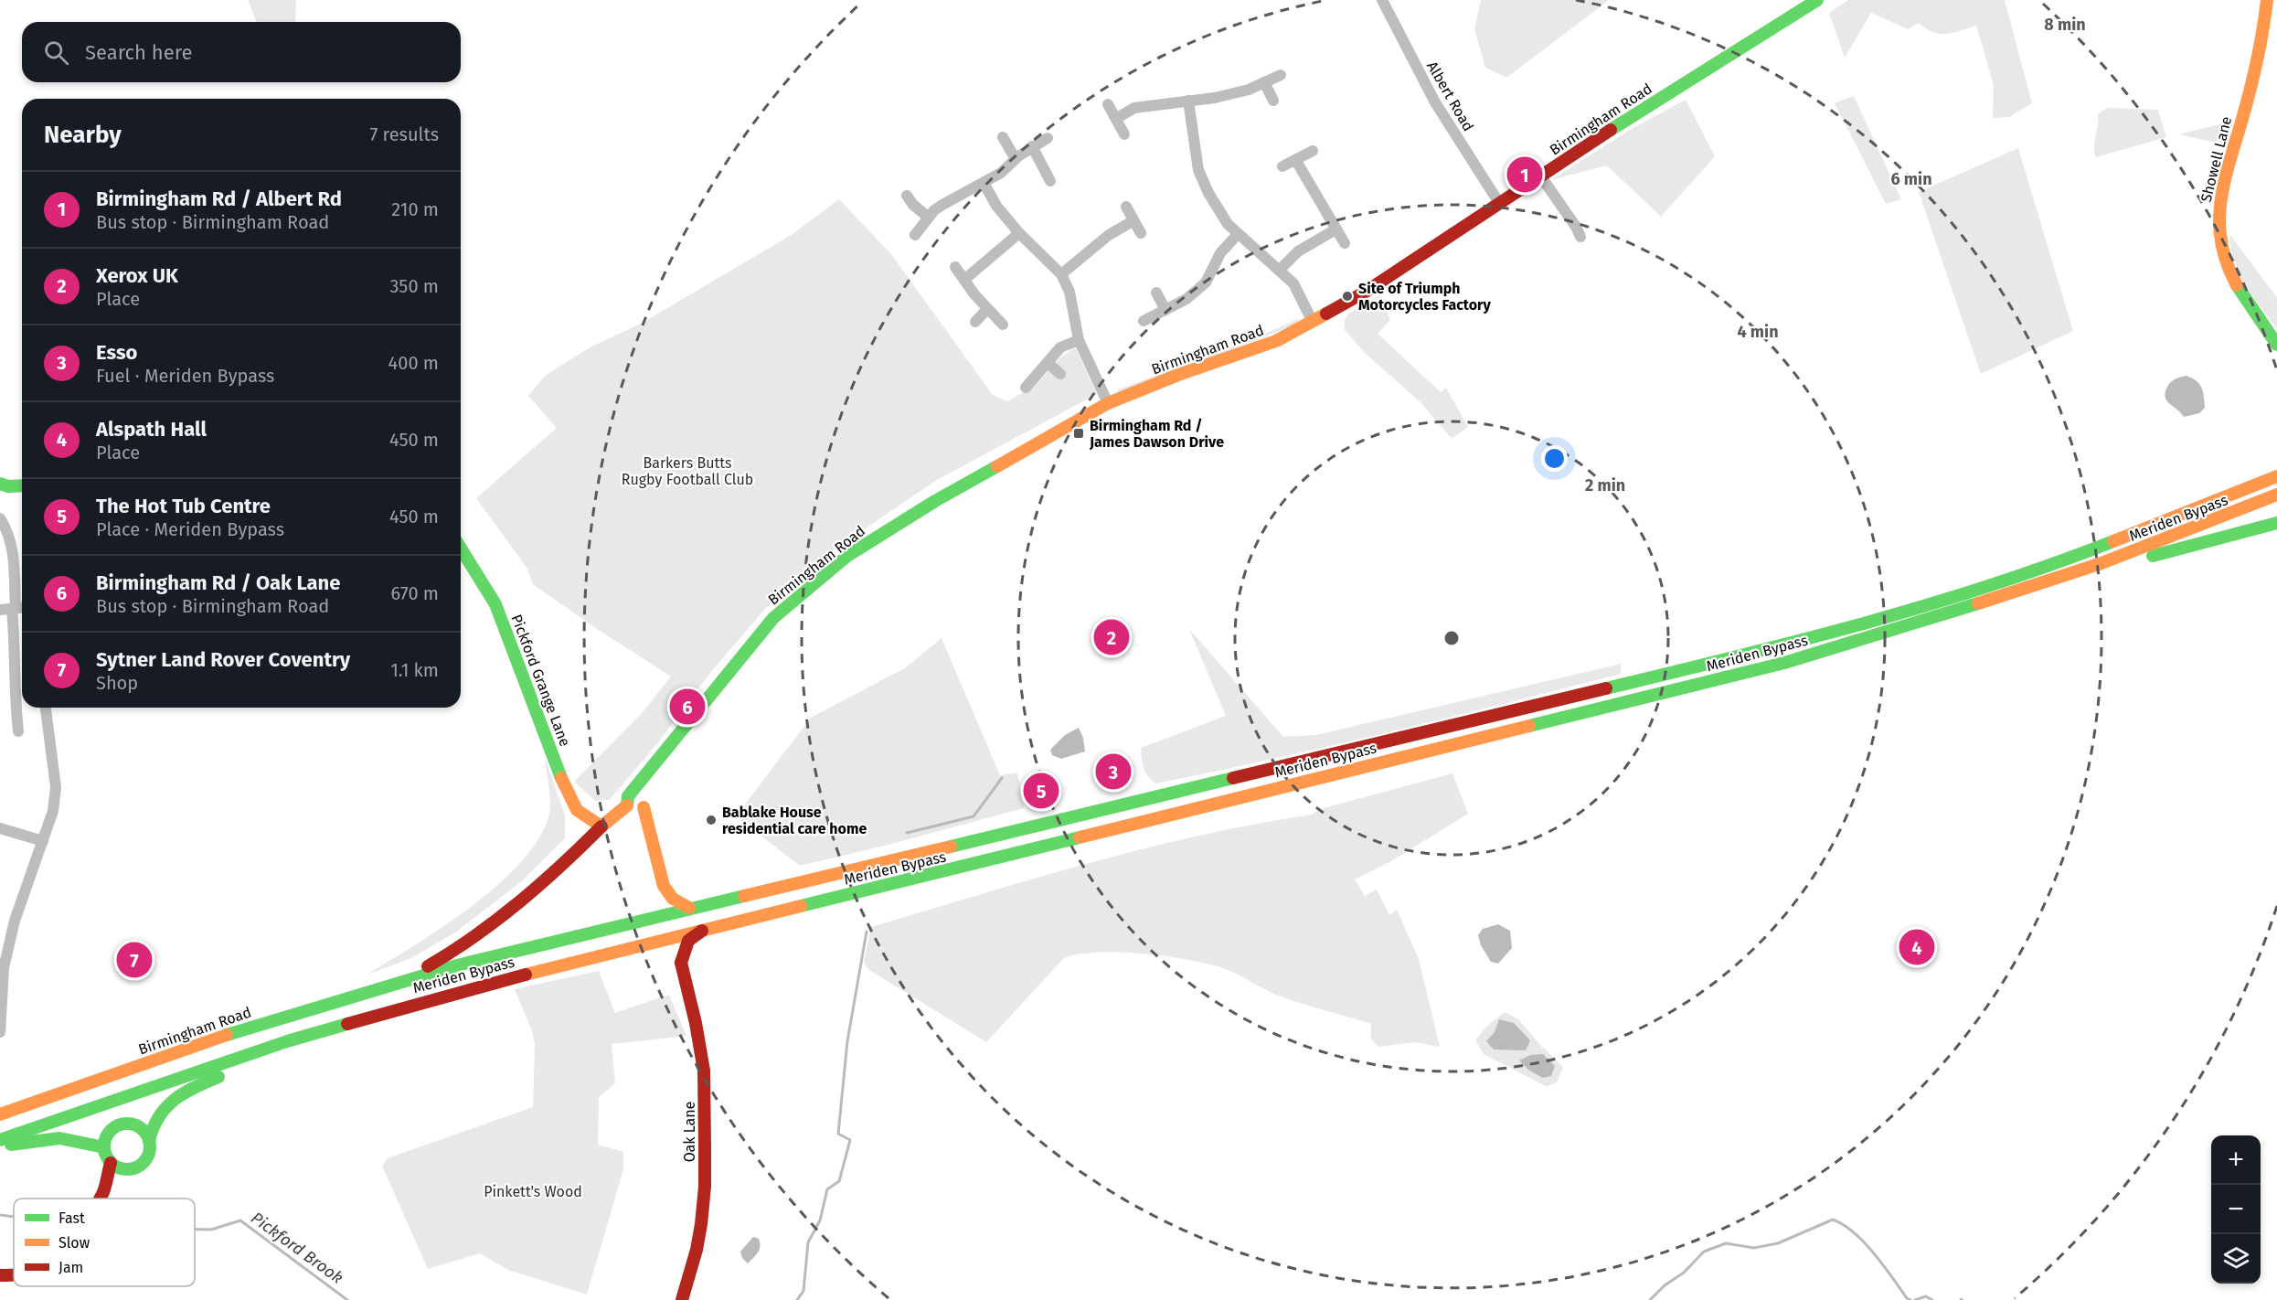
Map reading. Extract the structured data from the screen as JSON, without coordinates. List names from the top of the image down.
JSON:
{
  "streets": {
    "main road": [
      "Birmingham Road",
      "Showell Lane",
      "Meriden Bypass",
      "Pickford Grange Lane",
      "Oak Lane"
    ],
    "street": ["Albert Road"]
  },
  "crossings": [
    ["Albert Road", "Birmingham Road"],
    ["Birmingham Road", "Meriden Bypass"],
    ["Birmingham Road", "Pickford Grange Lane"]
  ],
  "water": ["Pickford Brook"],
  "parks": ["Barkers Butts Rugby Football Club", "Pinkett's Wood"],
  "places": {
    "other": ["Site of Triumph Motorcycles Factory", "Bablake House residential care home"],
    "transit": ["Birmingham Rd / James Dawson Drive"]
  },
  "legend": ["Fast", "Slow", "Jam"],
  "page": {
    "search": "Search here",
    "heading": ["Nearby", "7 results"],
    "pins": [
      "1",
      "2",
      "6",
      "3",
      "5",
      "4",
      "7"
    ],
    "list": [
      {
        "mark": "1",
        "name": "Birmingham Rd / Albert Rd",
        "note": "Bus stop · Birmingham Road",
        "value": "210 m"
      },
      {
        "mark": "2",
        "name": "Xerox UK",
        "note": "Place",
        "value": "350 m"
      },
      {
        "mark": "3",
        "name": "Esso",
        "note": "Fuel · Meriden Bypass",
        "value": "400 m"
      },
      {
        "mark": "4",
        "name": "Alspath Hall",
        "note": "Place",
        "value": "450 m"
      },
      {
        "mark": "5",
        "name": "The Hot Tub Centre",
        "note": "Place · Meriden Bypass",
        "value": "450 m"
      },
      {
        "mark": "6",
        "name": "Birmingham Rd / Oak Lane",
        "note": "Bus stop · Birmingham Road",
        "value": "670 m"
      },
      {
        "mark": "7",
        "name": "Sytner Land Rover Coventry",
        "note": "Shop",
        "value": "1.1 km"
      }
    ],
    "map_buttons": ["+", "−"]
  },
  "rings": [
    "8 min",
    "6 min",
    "4 min",
    "2 min"
  ]
}
